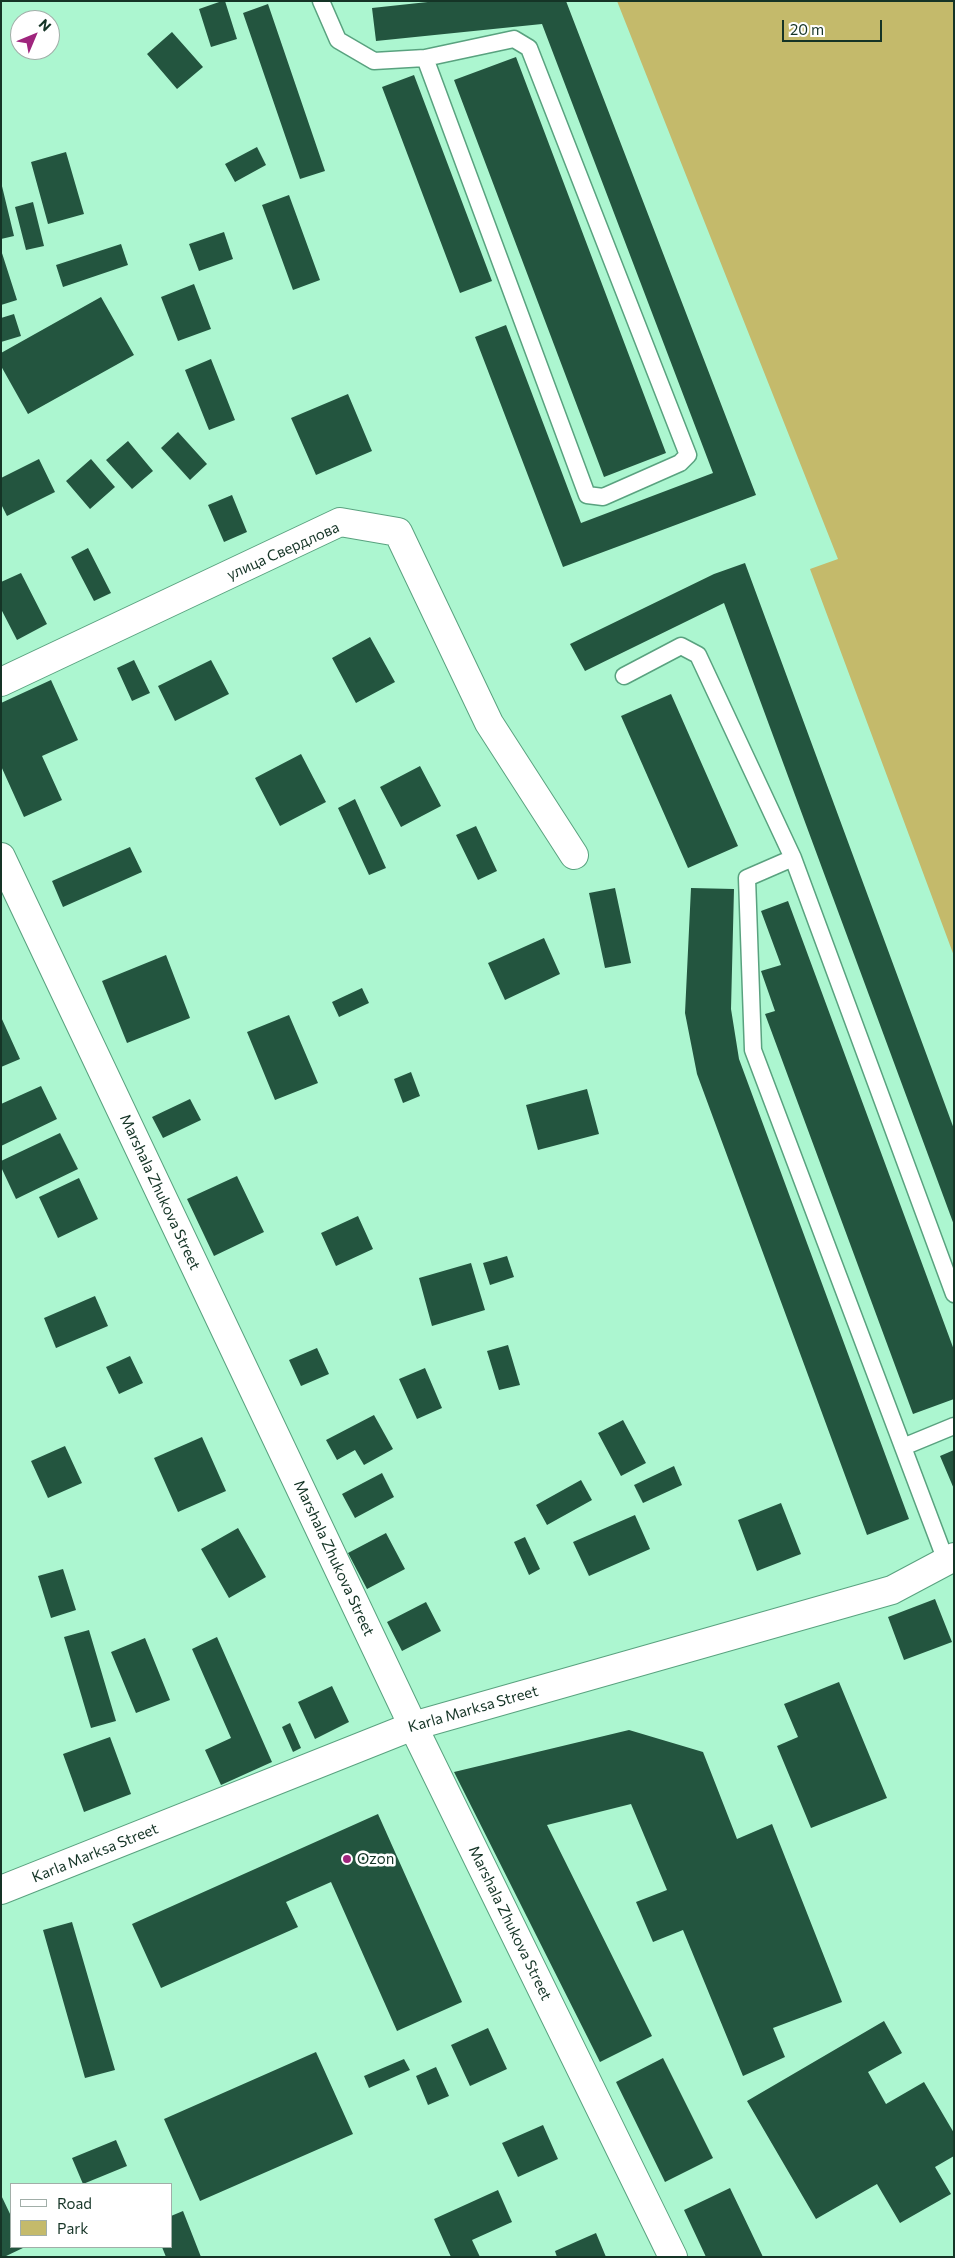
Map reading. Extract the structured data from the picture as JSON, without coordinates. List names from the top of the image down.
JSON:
{
  "streets": {
    "street": ["улица Свердлова", "Marshala Zhukova Street", "Karla Marksa Street"]
  },
  "crossings": [
    ["Marshala Zhukova Street", "Karla Marksa Street"]
  ],
  "places": ["Ozon"],
  "legend": ["Road", "Park"],
  "scale_bar": "20 m",
  "north": "top right"
}
